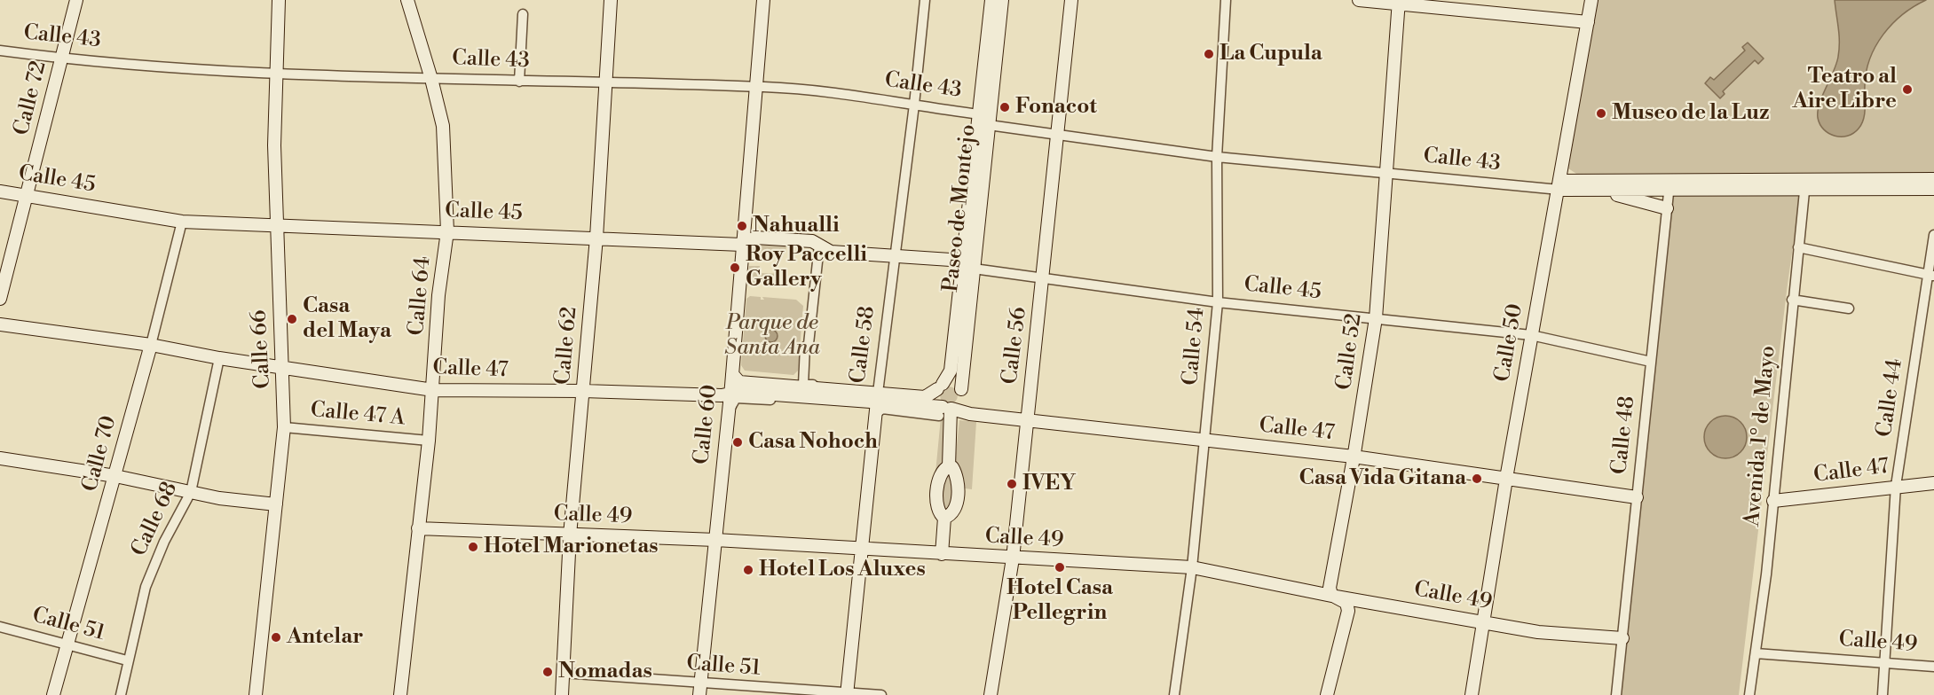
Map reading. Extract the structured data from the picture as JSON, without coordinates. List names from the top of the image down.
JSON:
{
  "streets": {
    "street": [
      "Calle 43",
      "Calle 72",
      "Calle 45",
      "Paseo de Montejo",
      "Calle 64",
      "Calle 50",
      "Calle 58",
      "Calle 62",
      "Calle 56",
      "Calle 54",
      "Calle 66",
      "Calle 52",
      "Calle 47",
      "Calle 44",
      "Calle 47 A",
      "Calle 60",
      "Calle 48",
      "Avenida 1° de Mayo",
      "Calle 70",
      "Calle 49",
      "Calle 68",
      "Calle 51"
    ]
  },
  "crossings": [
    ["Calle 43", "Calle 72"],
    ["Calle 43", "Paseo de Montejo"],
    ["Calle 43", "Calle 64"],
    ["Calle 43", "Calle 50"],
    ["Calle 43", "Calle 58"],
    ["Calle 43", "Calle 62"],
    ["Calle 43", "Calle 56"],
    ["Calle 43", "Calle 54"],
    ["Calle 43", "Calle 66"],
    ["Calle 43", "Calle 52"],
    ["Calle 43", "Calle 60"],
    ["Calle 43", "Calle 48"],
    ["Calle 43", "Avenida 1° de Mayo"],
    ["Calle 72", "Calle 45"],
    ["Calle 45", "Paseo de Montejo"],
    ["Calle 45", "Calle 64"],
    ["Calle 45", "Calle 50"],
    ["Calle 45", "Calle 58"],
    ["Calle 45", "Calle 62"],
    ["Calle 45", "Calle 56"],
    ["Calle 45", "Calle 54"],
    ["Calle 45", "Calle 66"],
    ["Calle 45", "Calle 52"],
    ["Calle 45", "Calle 60"],
    ["Calle 45", "Calle 48"],
    ["Calle 45", "Calle 70"],
    ["Paseo de Montejo", "Calle 47"],
    ["Calle 64", "Calle 47"],
    ["Calle 64", "Calle 47 A"],
    ["Calle 64", "Calle 49"],
    ["Calle 50", "Calle 47"],
    ["Calle 50", "Calle 49"],
    ["Calle 58", "Calle 47"],
    ["Calle 58", "Calle 49"],
    ["Calle 58", "Calle 51"],
    ["Calle 62", "Calle 47"],
    ["Calle 62", "Calle 49"],
    ["Calle 62", "Calle 51"],
    ["Calle 56", "Calle 47"],
    ["Calle 56", "Calle 49"],
    ["Calle 54", "Calle 47"],
    ["Calle 54", "Calle 49"],
    ["Calle 66", "Calle 47"],
    ["Calle 66", "Calle 47 A"],
    ["Calle 52", "Calle 47"],
    ["Calle 52", "Calle 49"],
    ["Calle 47", "Calle 44"],
    ["Calle 47", "Calle 60"],
    ["Calle 47", "Calle 48"],
    ["Calle 47", "Avenida 1° de Mayo"],
    ["Calle 47", "Calle 70"],
    ["Calle 47", "Calle 68"],
    ["Calle 44", "Calle 49"],
    ["Calle 60", "Calle 49"],
    ["Calle 60", "Calle 51"],
    ["Calle 48", "Calle 49"],
    ["Avenida 1° de Mayo", "Calle 49"],
    ["Calle 70", "Calle 51"],
    ["Calle 68", "Calle 51"]
  ],
  "parks": ["Parque de Santa Ana"],
  "places": [
    "La Cupula",
    "Teatro al Aire Libre",
    "Fonacot",
    "Museo de la Luz",
    "Nahualli",
    "Roy Paccelli Gallery",
    "Casa del Maya",
    "Casa Nohoch",
    "Casa Vida Gitana",
    "IVEY",
    "Hotel Marionetas",
    "Hotel Casa Pellegrin",
    "Hotel Los Aluxes",
    "Antelar",
    "Nomadas"
  ]
}
